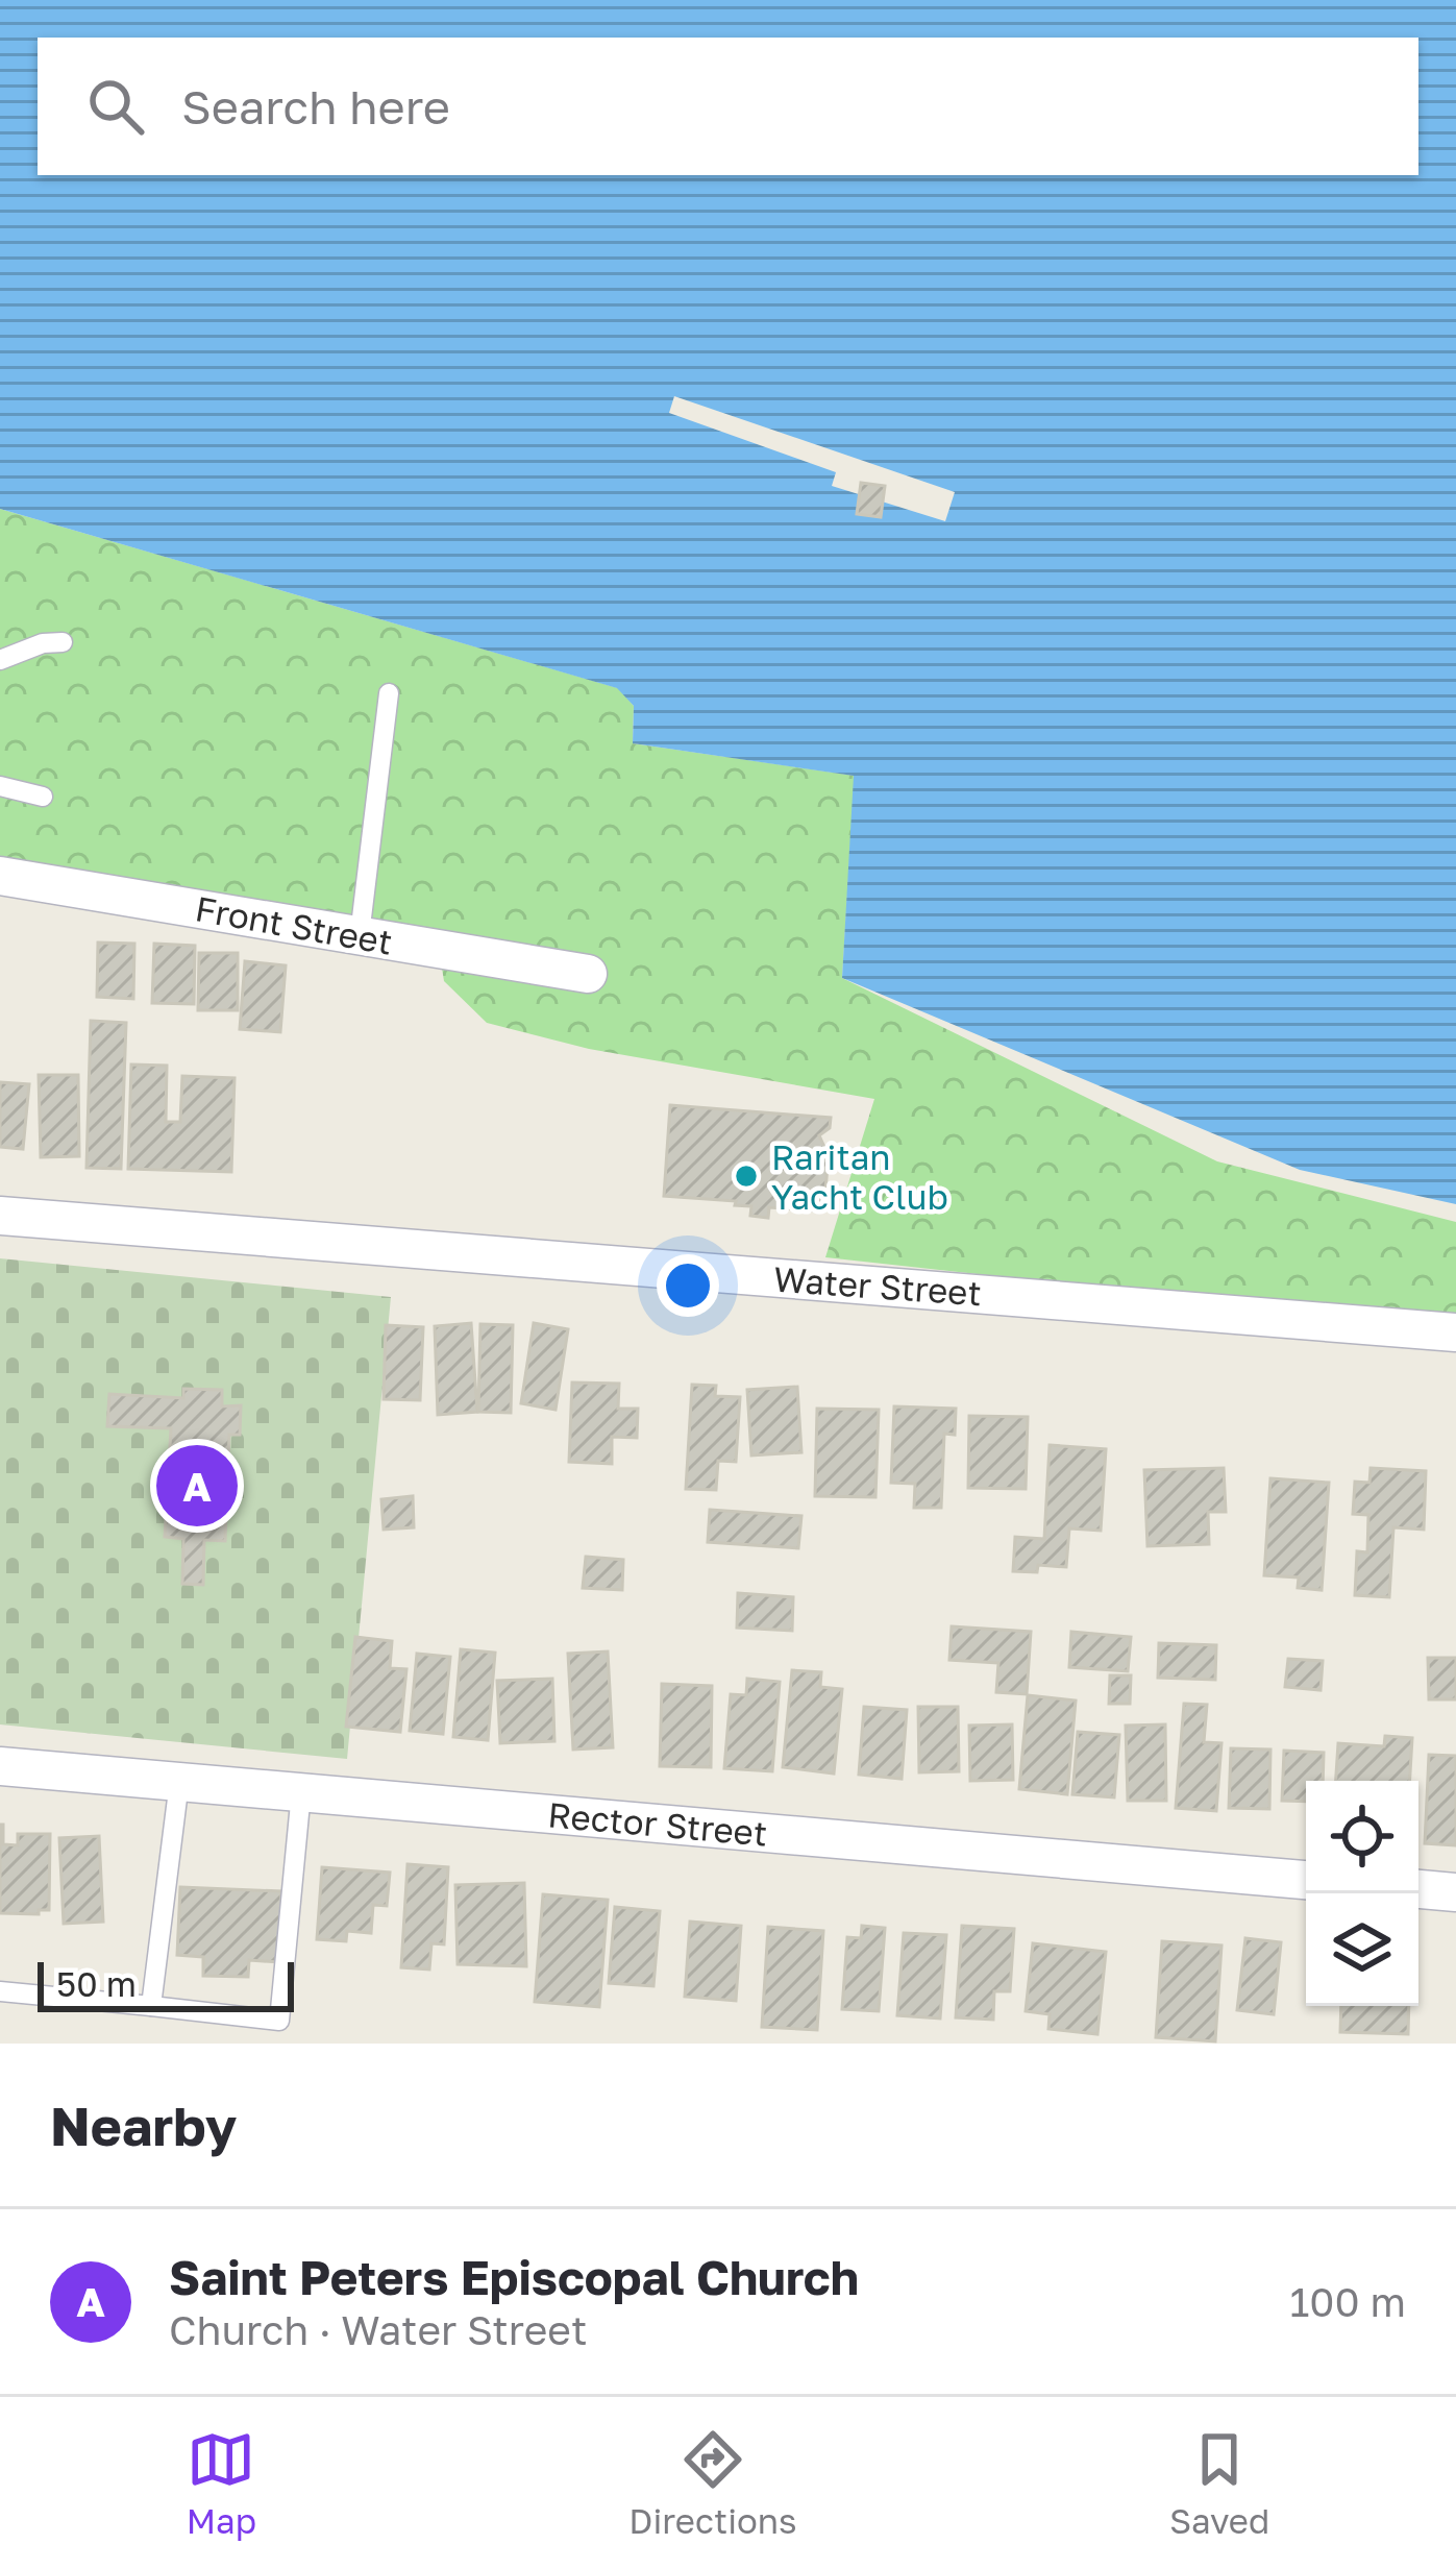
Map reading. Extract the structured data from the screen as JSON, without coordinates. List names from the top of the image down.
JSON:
{
  "streets": {
    "street": ["Front Street", "Water Street", "Rector Street"]
  },
  "places": ["Raritan Yacht Club"],
  "scale_bar": "50 m",
  "page": {
    "search": "Search here",
    "pins": "A",
    "scale": "50 m",
    "heading": "Nearby",
    "list": [
      {
        "mark": "A",
        "name": "Saint Peters Episcopal Church",
        "note": "Church · Water Street",
        "value": "100 m"
      }
    ],
    "nav": ["Map", "Directions", "Saved"]
  }
}
